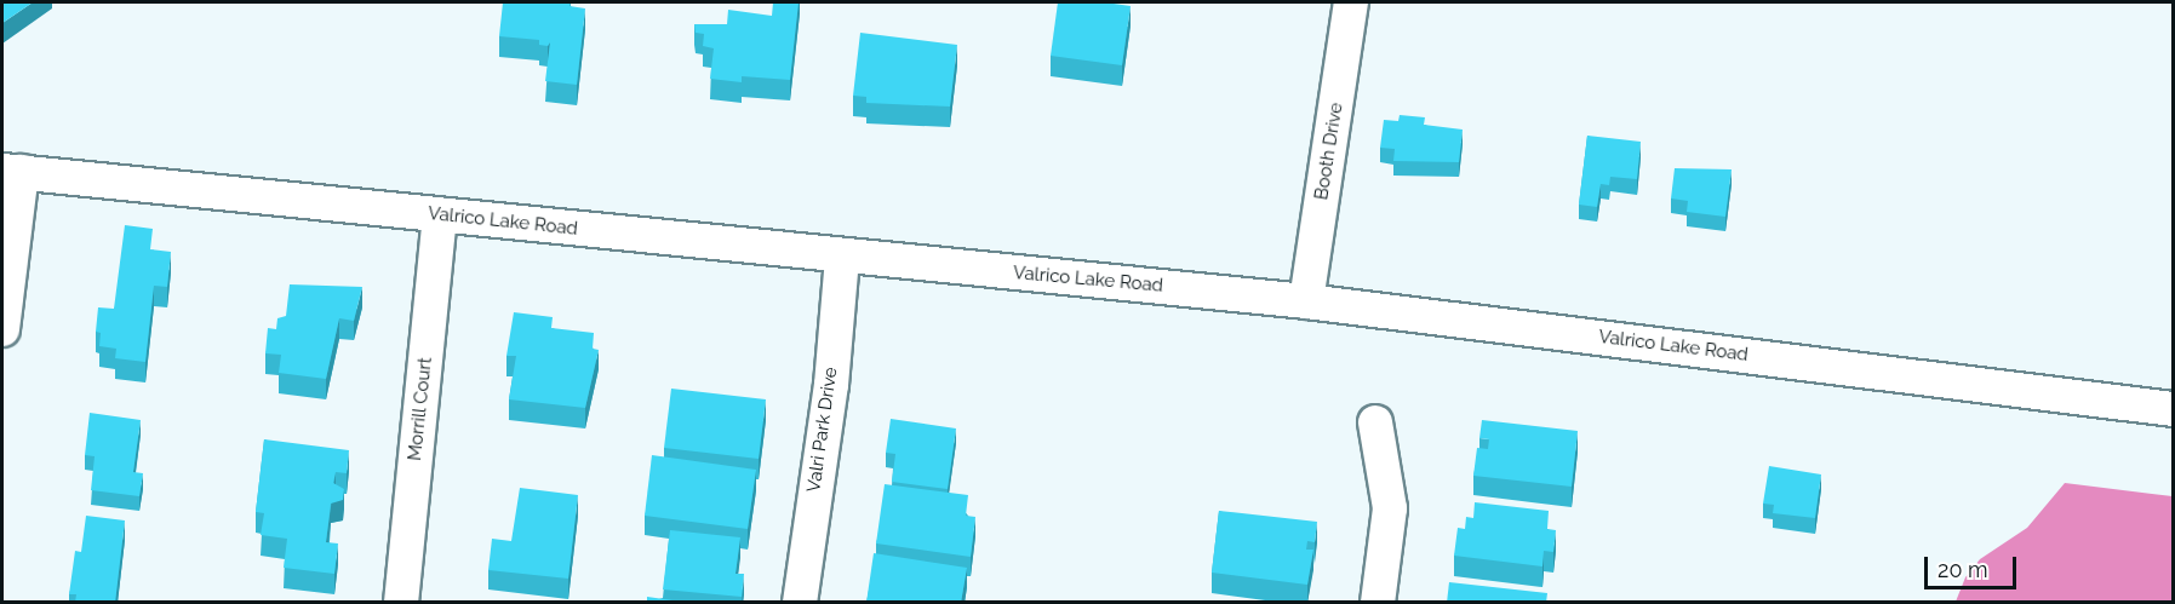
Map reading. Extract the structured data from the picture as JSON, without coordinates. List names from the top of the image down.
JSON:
{
  "streets": {
    "street": [
      "Booth Drive",
      "Valrico Lake Road",
      "Morrill Court",
      "Valri Park Drive"
    ]
  },
  "crossings": [
    ["Booth Drive", "Valrico Lake Road"],
    ["Valrico Lake Road", "Morrill Court"],
    ["Valrico Lake Road", "Valri Park Drive"]
  ],
  "scale_bar": "20 m"
}
